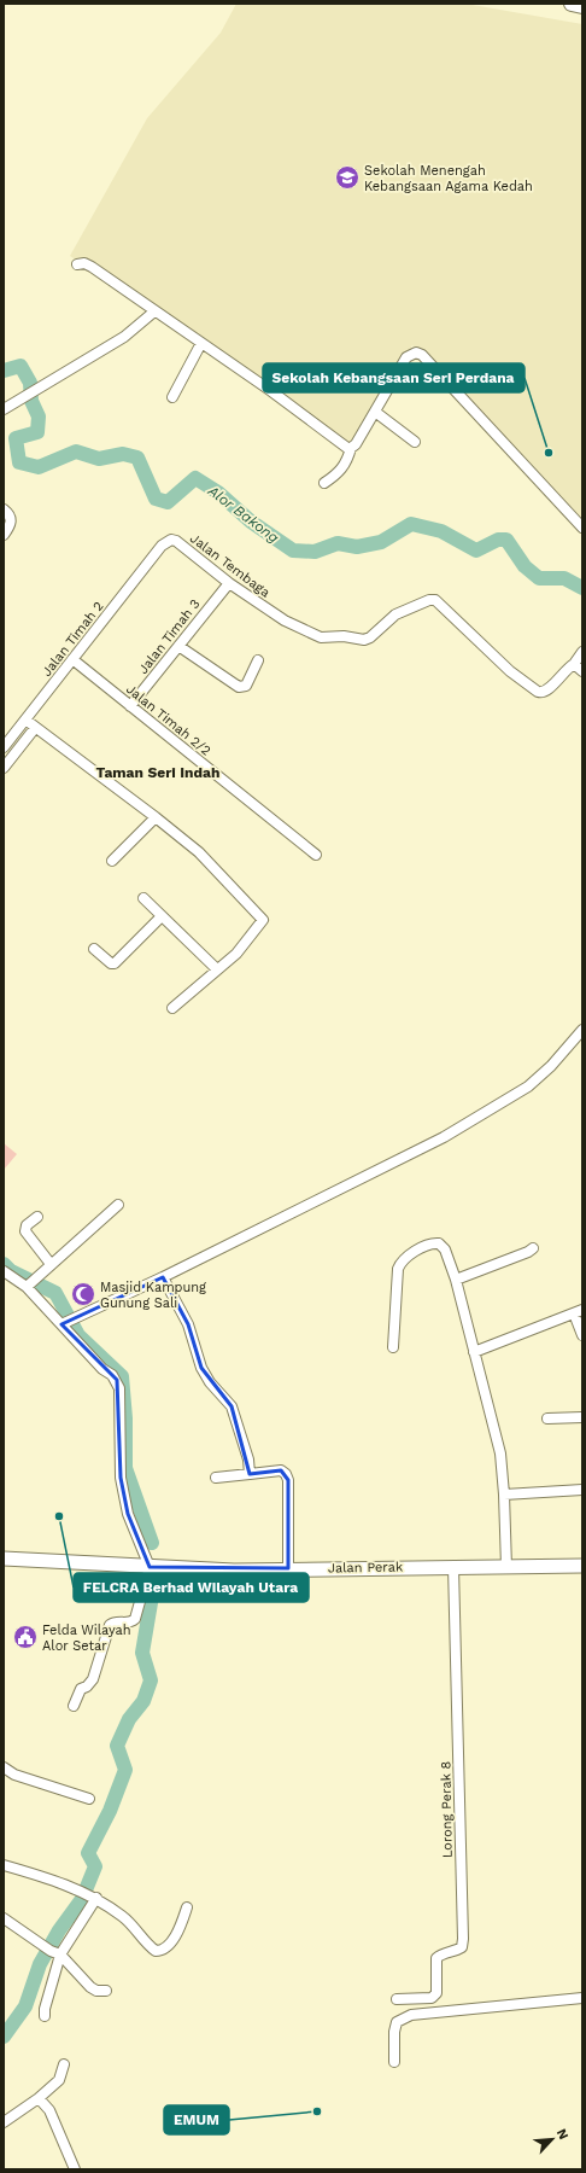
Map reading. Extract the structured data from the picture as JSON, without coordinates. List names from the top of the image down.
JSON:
{
  "streets": {
    "street": [
      "Jalan Tembaga",
      "Jalan Timah 3",
      "Jalan Timah 2",
      "Jalan Timah 2/2",
      "Jalan Perak",
      "Lorong Perak 8"
    ]
  },
  "crossings": [
    ["Jalan Tembaga", "Jalan Timah 3"],
    ["Jalan Tembaga", "Jalan Timah 2"],
    ["Jalan Timah 3", "Jalan Timah 2/2"],
    ["Jalan Timah 2", "Jalan Timah 2/2"],
    ["Jalan Perak", "Lorong Perak 8"]
  ],
  "districts": ["Taman Seri Indah"],
  "water": ["Alor Bakong"],
  "places": {
    "school or university": ["Sekolah Menengah Kebangsaan Agama Kedah"],
    "other": ["Sekolah Kebangsaan Seri Perdana", "FELCRA Berhad Wilayah Utara", "EMUM"],
    "mosque": ["Masjid Kampung Gunung Sali"],
    "public building": ["Felda Wilayah Alor Setar"]
  },
  "north": "top right"
}
